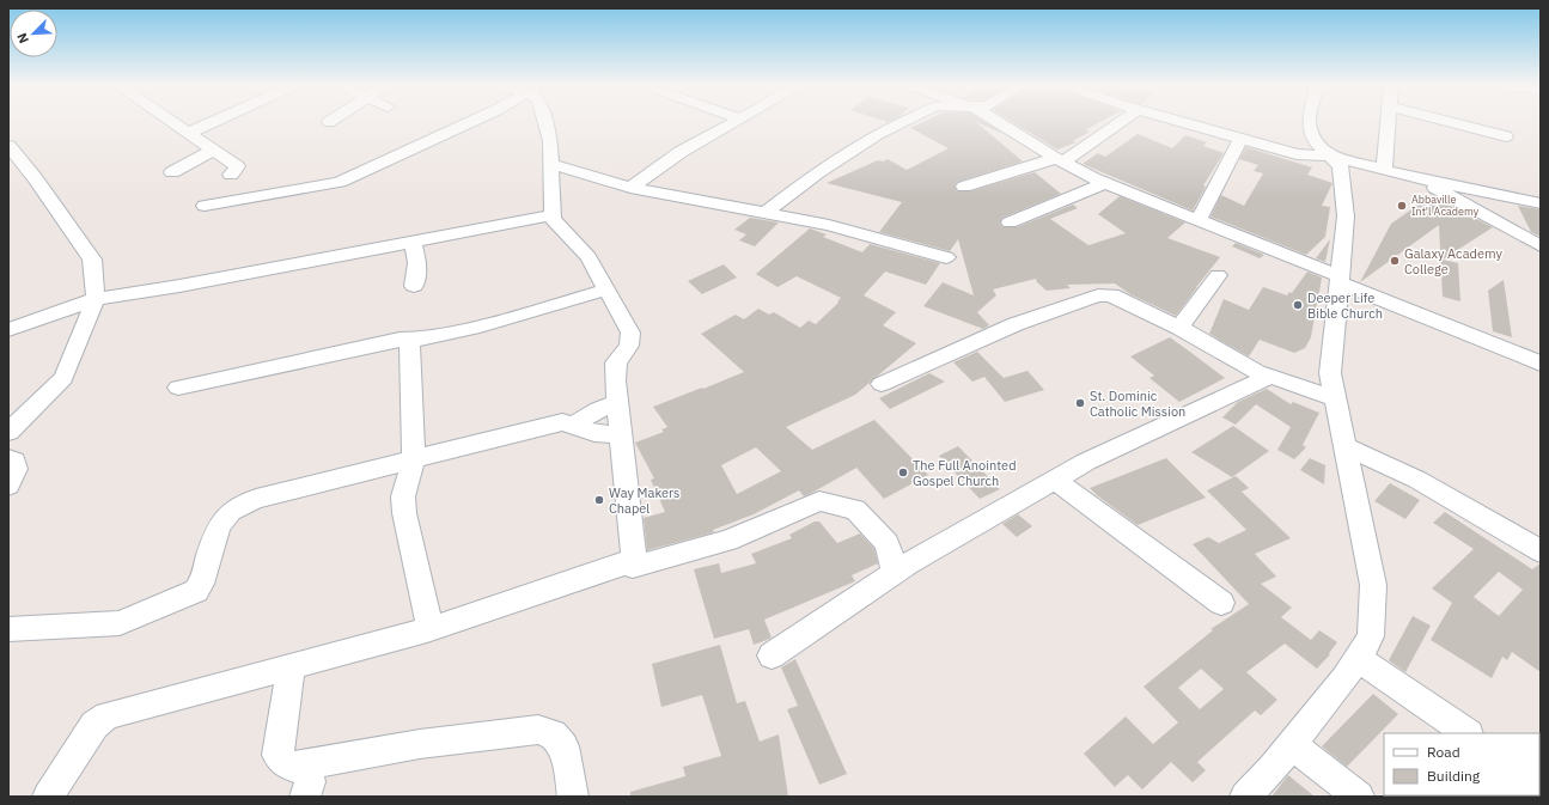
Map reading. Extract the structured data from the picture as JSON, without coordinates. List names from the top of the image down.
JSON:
{
  "places": [
    "Abbaville Int'l Academy",
    "Galaxy Academy College",
    "Deeper Life Bible Church",
    "St. Dominic Catholic Mission",
    "The Full Anointed Gospel Church",
    "Way Makers Chapel"
  ],
  "legend": ["Road", "Building"],
  "north": "bottom left"
}
